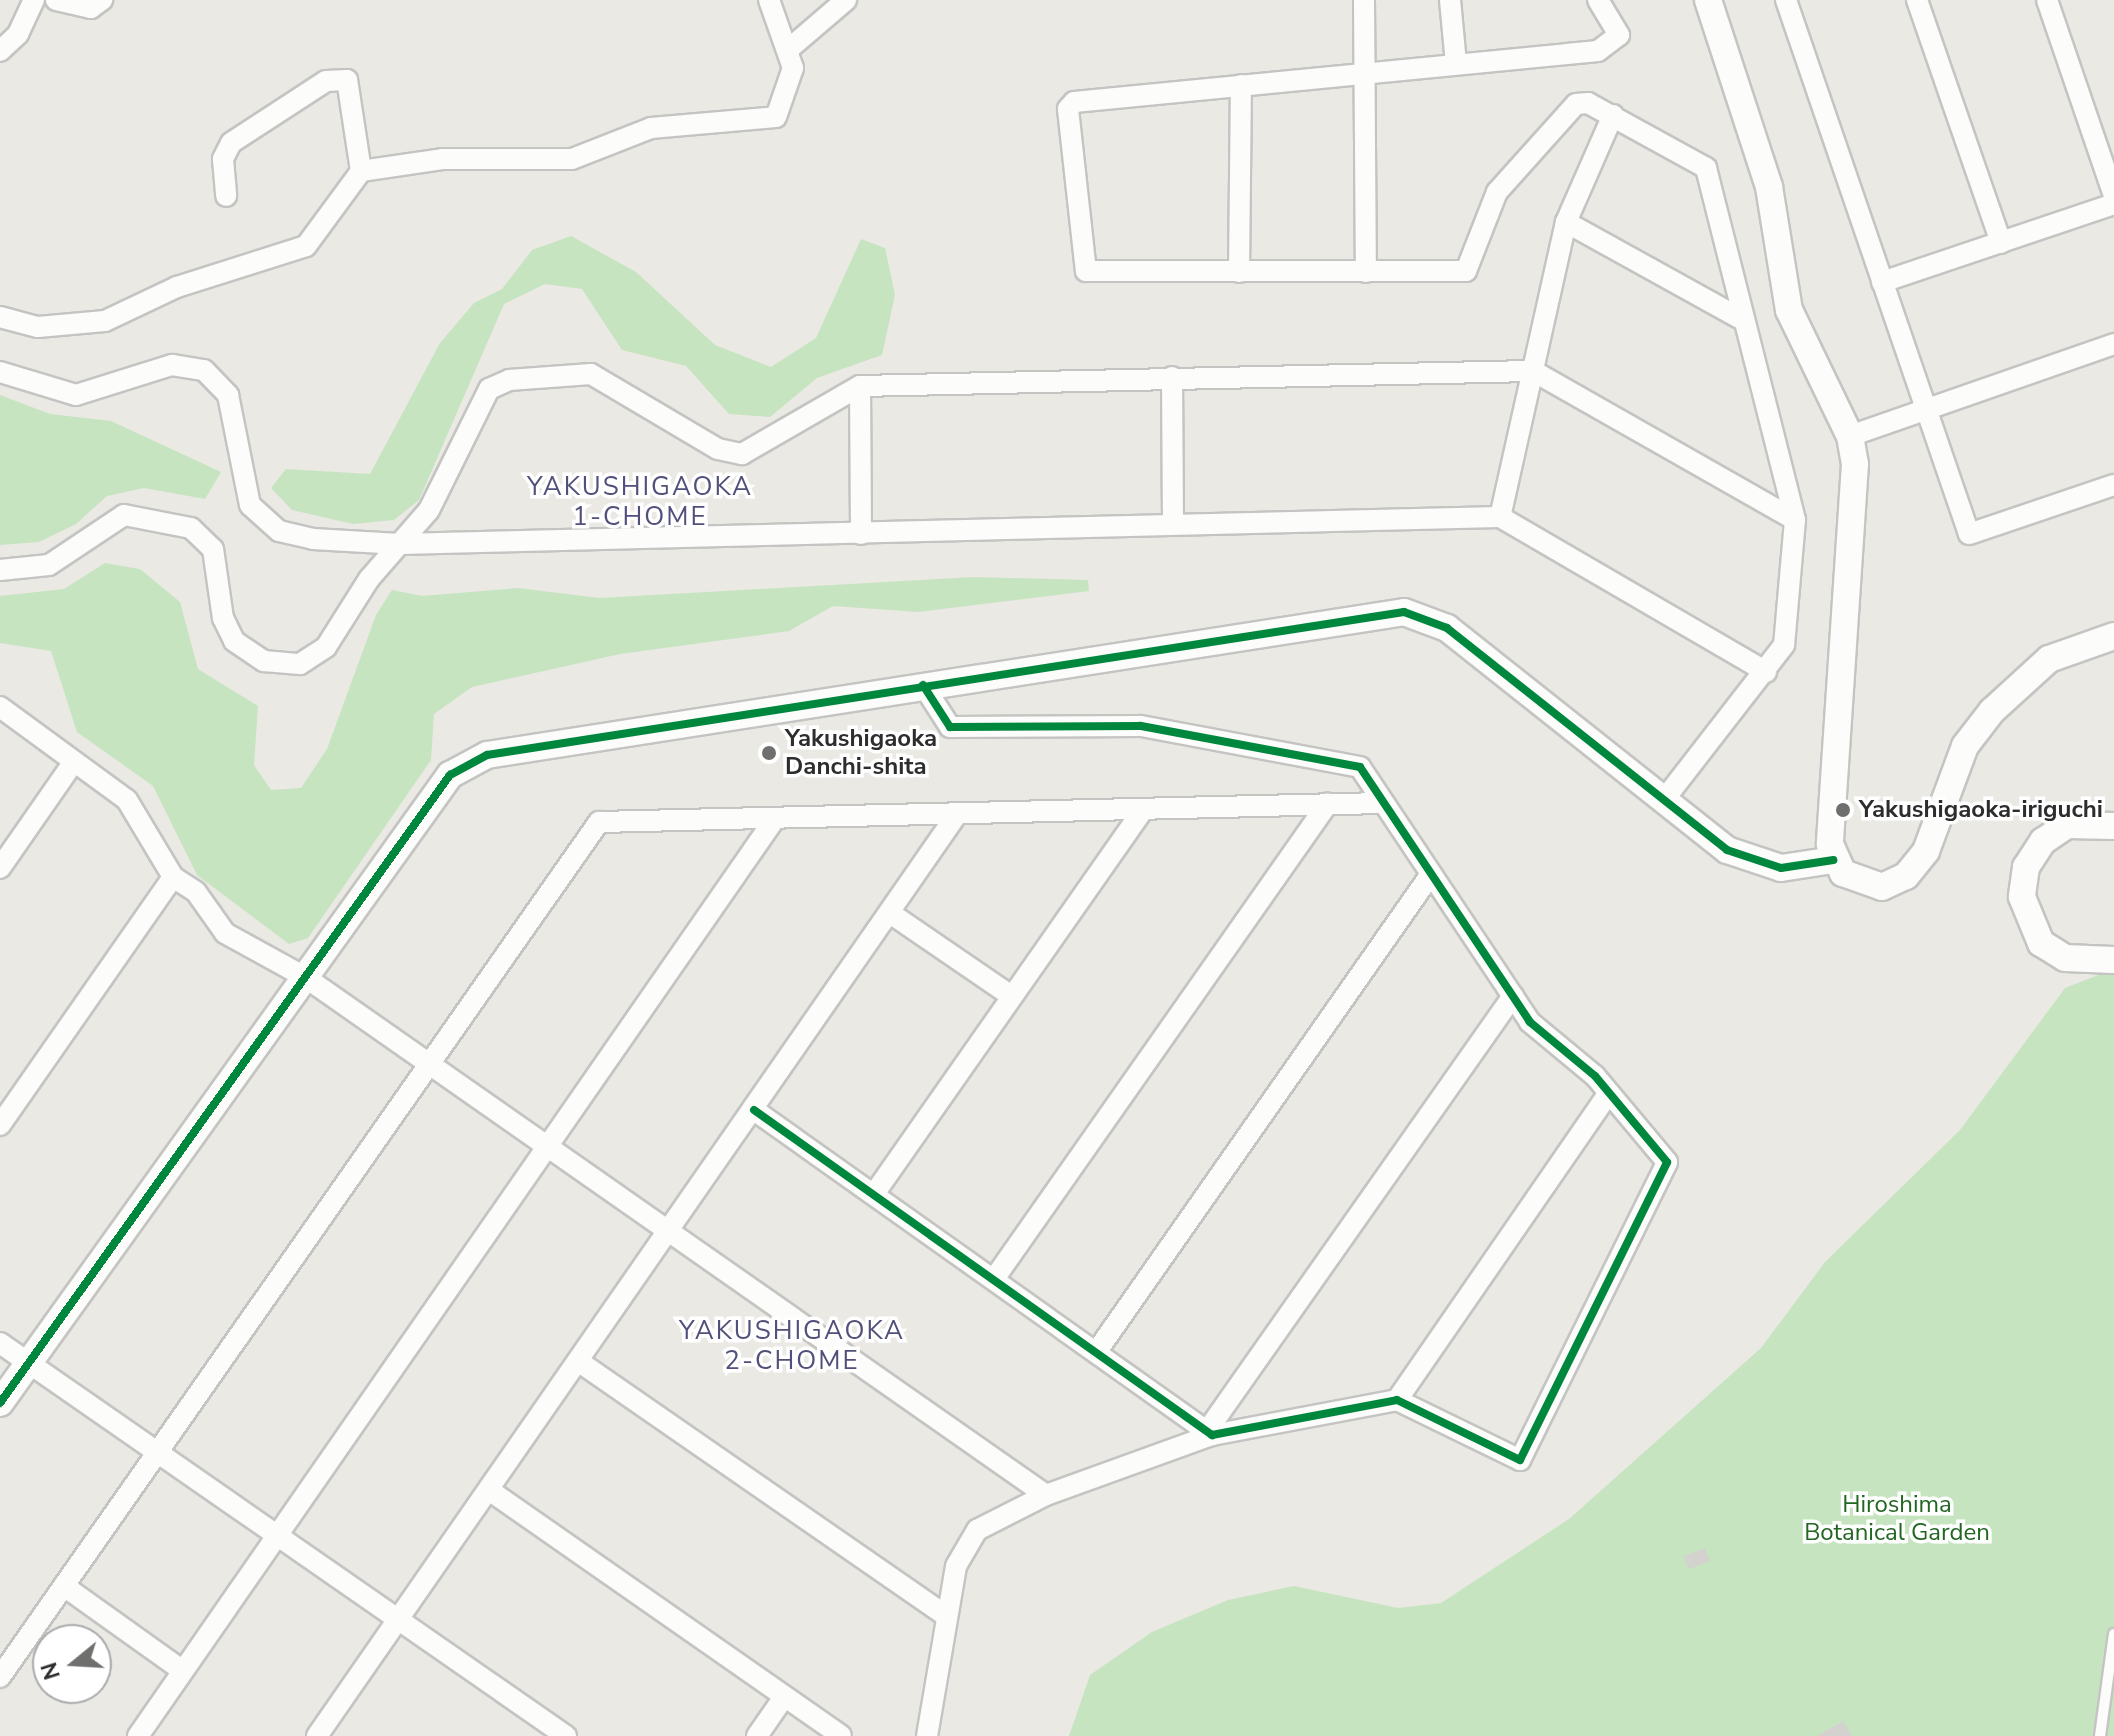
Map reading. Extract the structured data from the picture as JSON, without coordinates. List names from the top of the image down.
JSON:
{
  "districts": ["YAKUSHIGAOKA 1-CHOME", "YAKUSHIGAOKA 2-CHOME"],
  "parks": ["Hiroshima Botanical Garden"],
  "places": ["Yakushigaoka Danchi-shita", "Yakushigaoka-iriguchi"],
  "north": "left"
}
